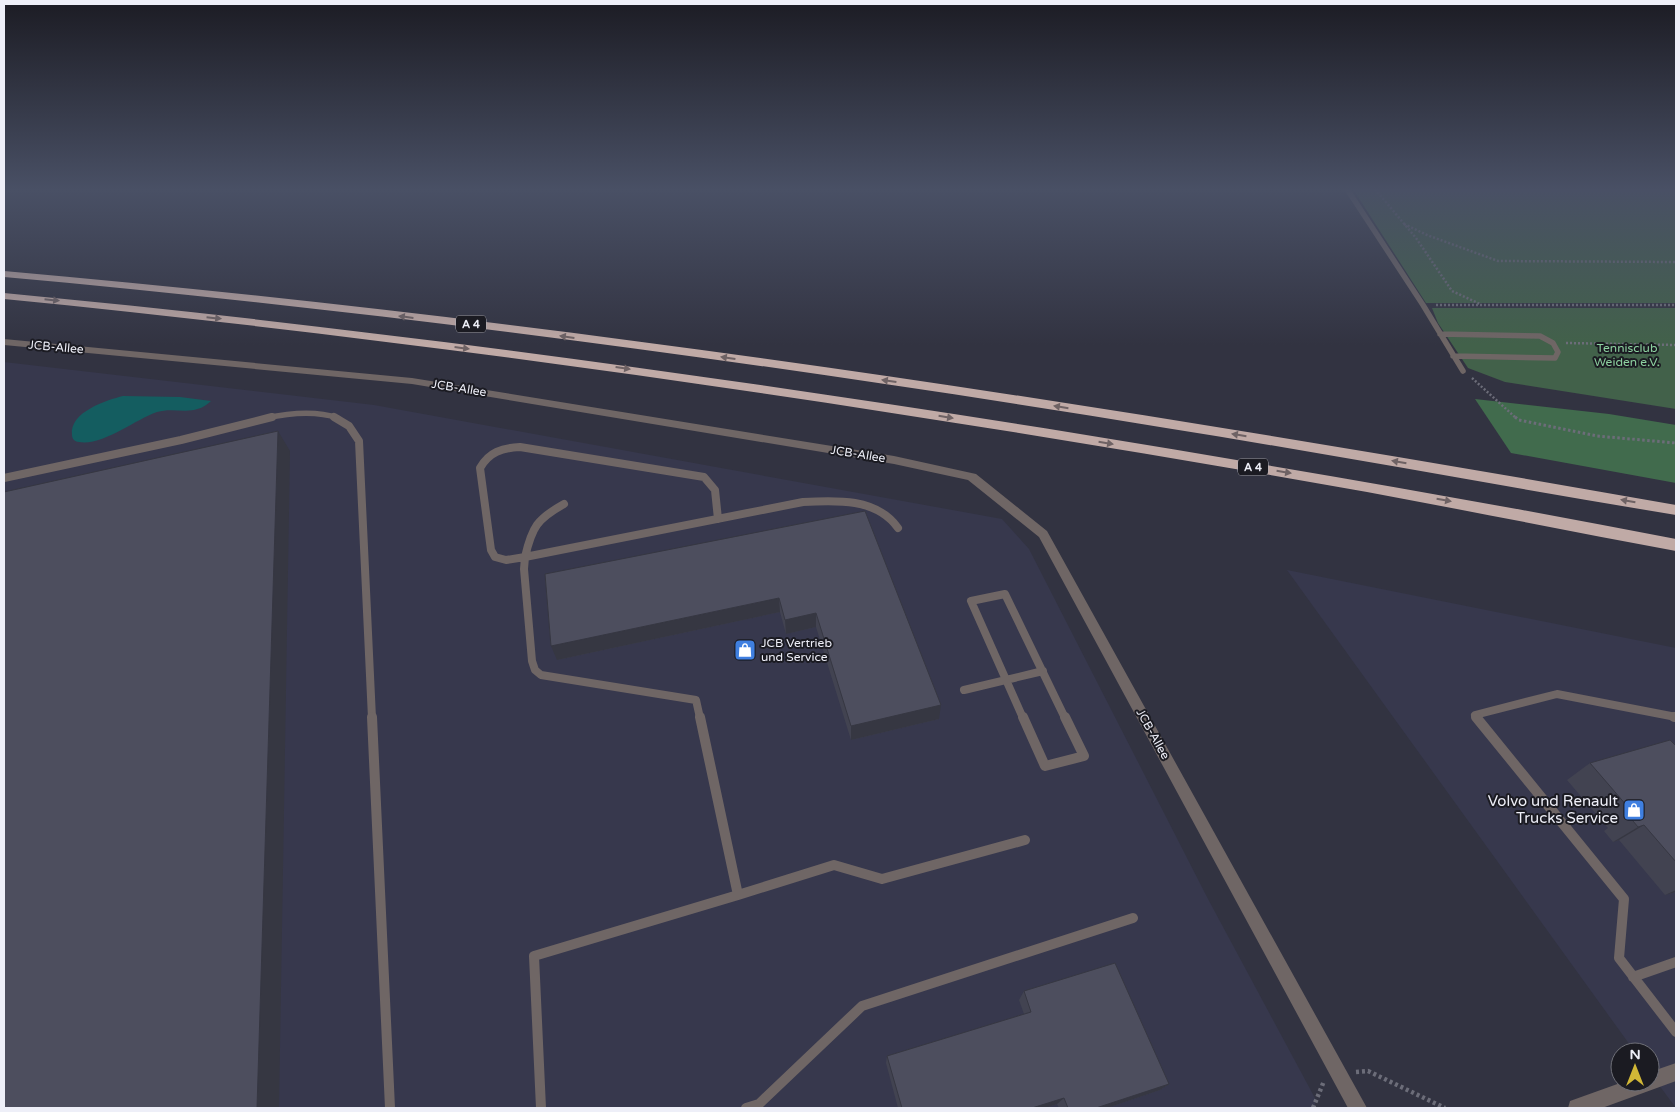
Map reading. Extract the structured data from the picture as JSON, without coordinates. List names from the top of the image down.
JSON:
{
  "streets": {
    "highway": ["A 4"],
    "street": ["JCB-Allee"]
  },
  "parks": ["Tennisclub Weiden e.V."],
  "places": {
    "shop": ["JCB Vertrieb und Service", "Volvo und Renault Trucks Service"]
  },
  "north": "top"
}
